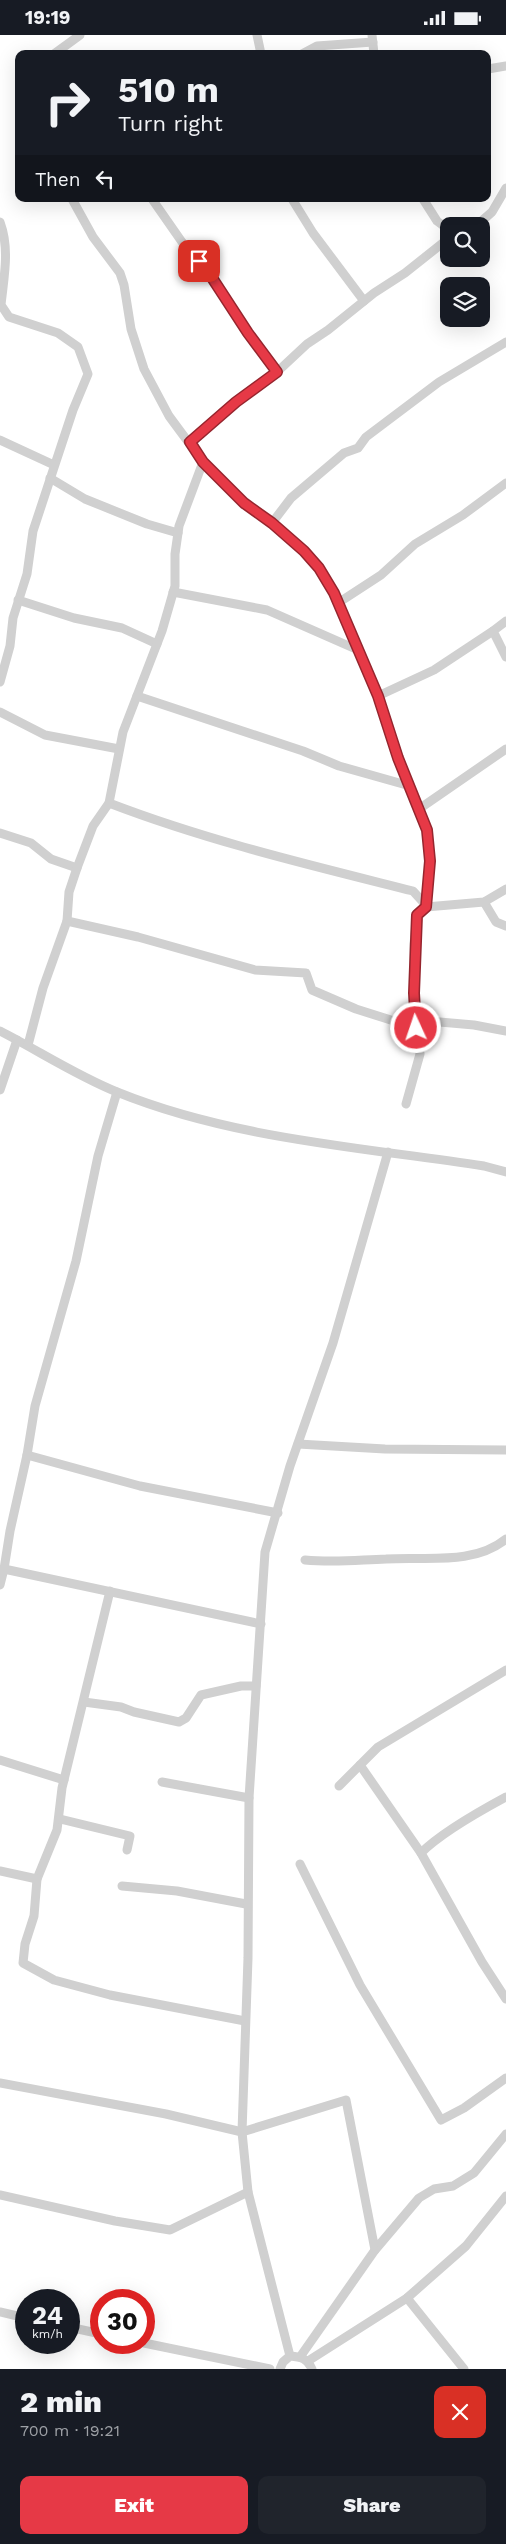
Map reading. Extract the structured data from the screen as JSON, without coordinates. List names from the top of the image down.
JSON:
{
  "page": {
    "status": "19:19",
    "turn": ["510 m", "Turn right"],
    "then": "Then",
    "speed": "24 km/h",
    "limit": "30",
    "heading": ["2 min", "700 m · 19:21"],
    "buttons": ["Exit", "Share"]
  }
}
